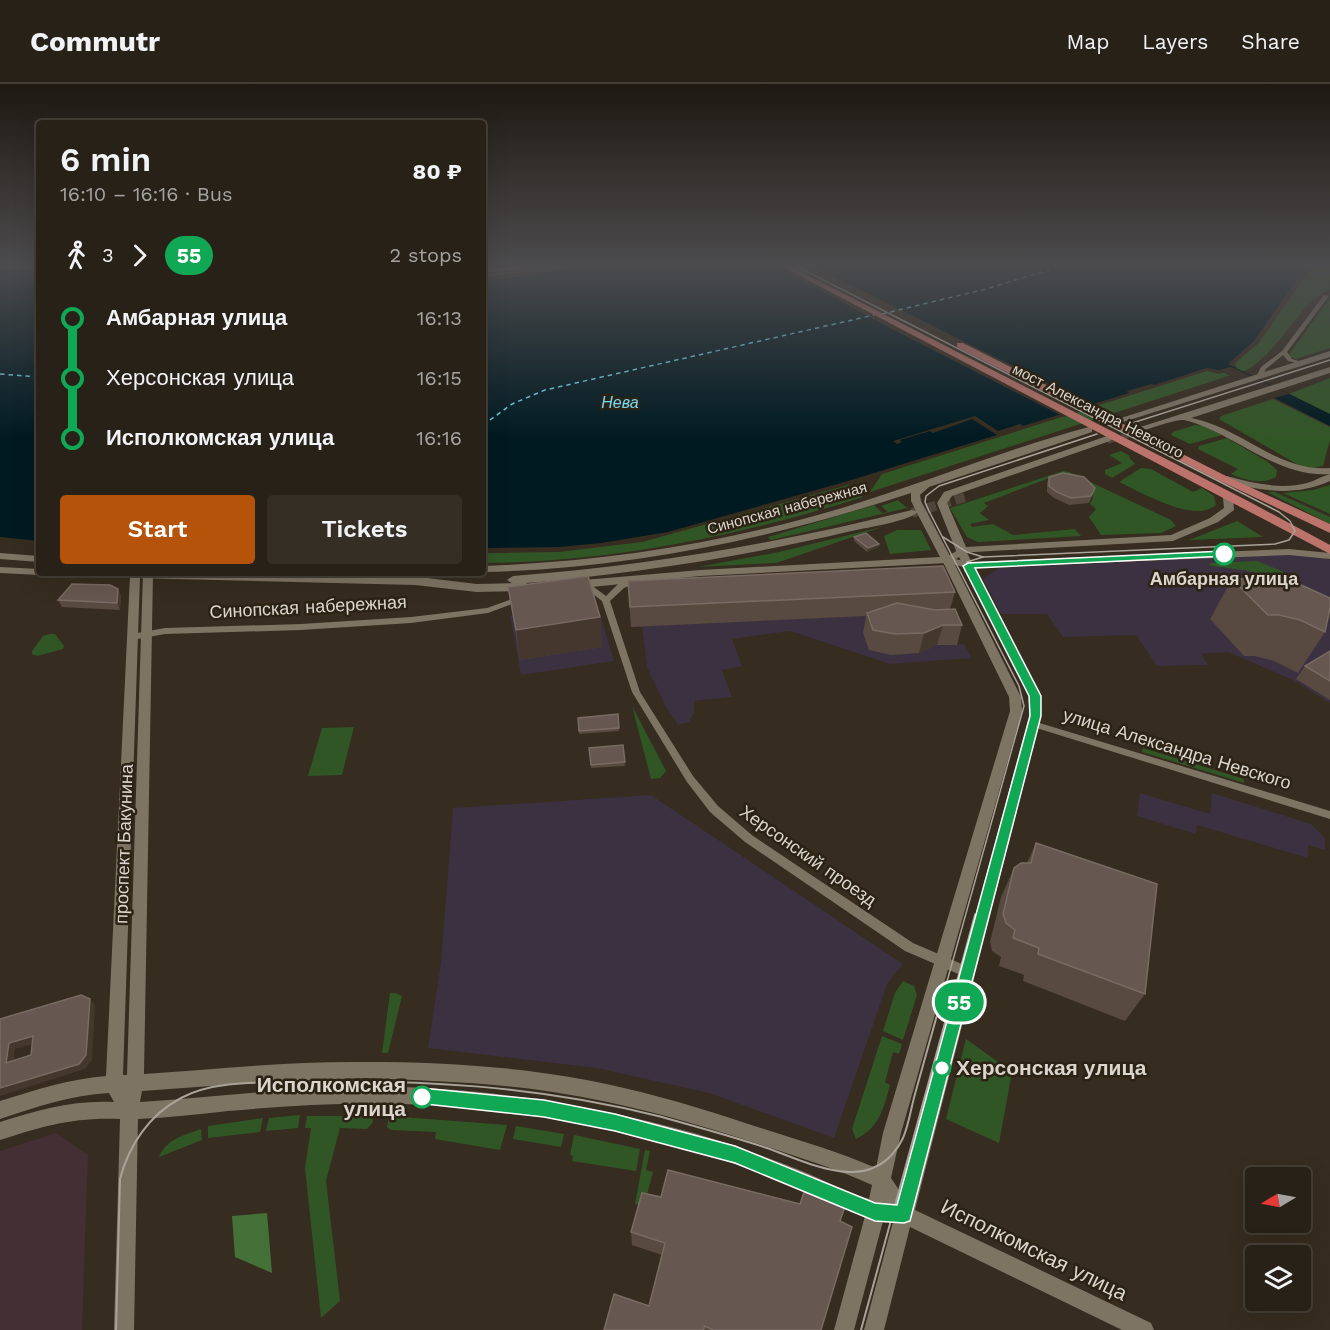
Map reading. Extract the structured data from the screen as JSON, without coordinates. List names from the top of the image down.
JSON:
{
  "streets": {
    "main road": ["мост Александра Невского", "Синопская набережная"],
    "street": [
      "улица Александра Невского",
      "проспект Бакунина",
      "Херсонский проезд",
      "Исполкомская улица"
    ]
  },
  "crossings": [
    ["Синопская набережная", "проспект Бакунина"],
    ["проспект Бакунина", "Исполкомская улица"]
  ],
  "water": ["Нева"],
  "places": ["Амбарная улица", "Херсонская улица", "Исполкомская улица"],
  "lines": ["bus line 55"],
  "north": "left",
  "page": {
    "header": "Commutr",
    "nav": ["Map", "Layers", "Share"],
    "on_map": "55",
    "heading": ["6 min", "16:10 – 16:16 · Bus", "80 ₽"],
    "legs": ["3", "55", "2 stops"],
    "list": [
      {
        "name": "Амбарная улица",
        "value": "16:13"
      },
      {
        "name": "Херсонская улица",
        "value": "16:15"
      },
      {
        "name": "Исполкомская улица",
        "value": "16:16"
      }
    ],
    "buttons": ["Start", "Tickets"]
  }
}
